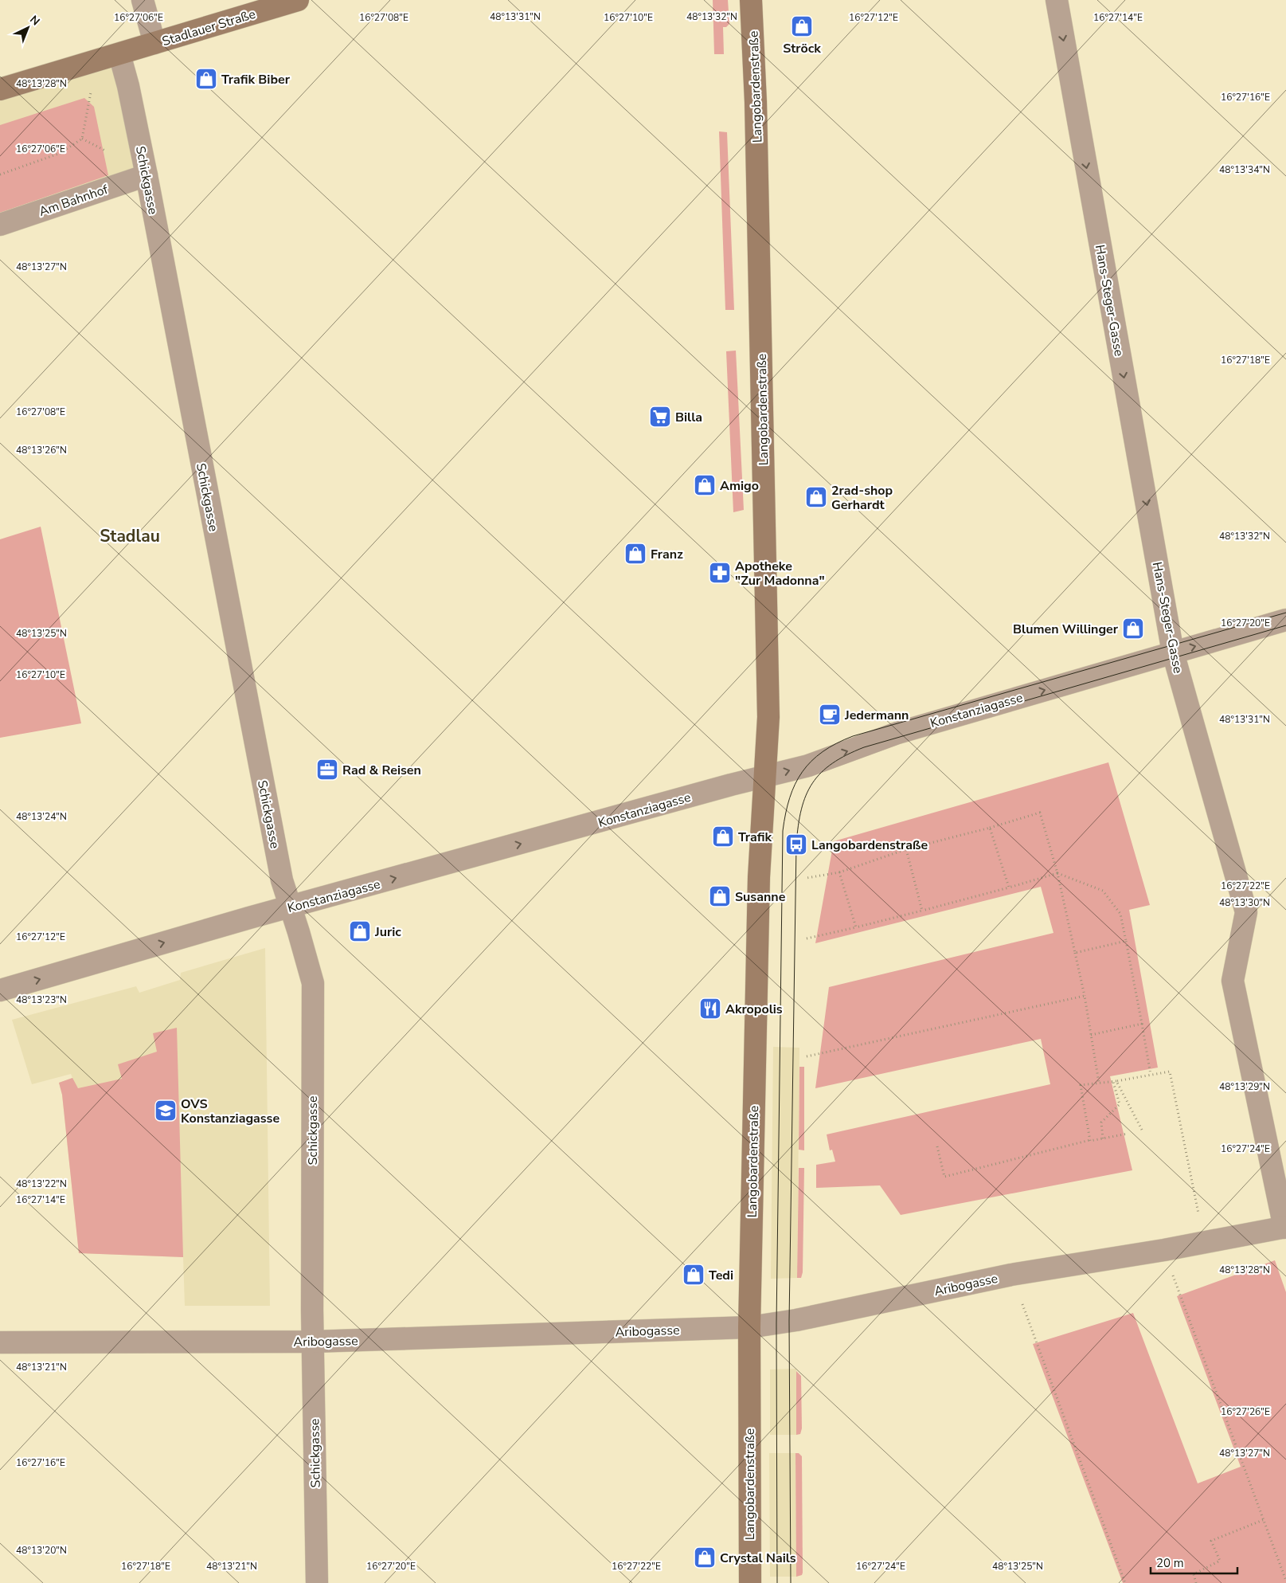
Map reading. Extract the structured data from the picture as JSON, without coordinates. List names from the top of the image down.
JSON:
{
  "streets": {
    "street": [
      "Stadlauer Straße",
      "Langobardenstraße",
      "Schickgasse",
      "Am Bahnhof",
      "Hans-Steger-Gasse",
      "Konstanziagasse",
      "Aribogasse"
    ]
  },
  "crossings": [
    ["Stadlauer Straße", "Schickgasse"],
    ["Langobardenstraße", "Konstanziagasse"],
    ["Langobardenstraße", "Aribogasse"],
    ["Schickgasse", "Am Bahnhof"],
    ["Schickgasse", "Konstanziagasse"],
    ["Schickgasse", "Aribogasse"],
    ["Hans-Steger-Gasse", "Konstanziagasse"],
    ["Hans-Steger-Gasse", "Aribogasse"]
  ],
  "one_way": ["Hans-Steger-Gasse", "Konstanziagasse"],
  "districts": ["Stadlau"],
  "places": {
    "shop": [
      "Ströck",
      "Trafik Biber",
      "Amigo",
      "2rad-shop Gerhardt",
      "Franz",
      "Blumen Willinger",
      "Trafik",
      "Susanne",
      "Juric",
      "Tedi",
      "Crystal Nails"
    ],
    "supermarket": ["Billa"],
    "pharmacy": ["Apotheke \"Zur Madonna\""],
    "cafe": ["Jedermann"],
    "office": ["Rad & Reisen"],
    "bus stop": ["Langobardenstraße"],
    "restaurant": ["Akropolis"],
    "school or university": ["OVS Konstanziagasse"]
  },
  "scale_bar": "20 m",
  "north": "top right",
  "coordinates": [
    "48°13'31\"N",
    "48°13'32\"N",
    "16°27'06\"E",
    "16°27'08\"E",
    "16°27'10\"E",
    "16°27'12\"E",
    "16°27'14\"E",
    "48°13'28\"N",
    "16°27'16\"E",
    "48°13'34\"N",
    "48°13'27\"N",
    "16°27'18\"E",
    "48°13'26\"N",
    "16°27'20\"E",
    "48°13'25\"N",
    "48°13'24\"N",
    "16°27'22\"E",
    "48°13'30\"N",
    "48°13'23\"N",
    "48°13'29\"N",
    "16°27'24\"E",
    "48°13'22\"N",
    "48°13'21\"N",
    "16°27'26\"E",
    "48°13'20\"N"
  ]
}
